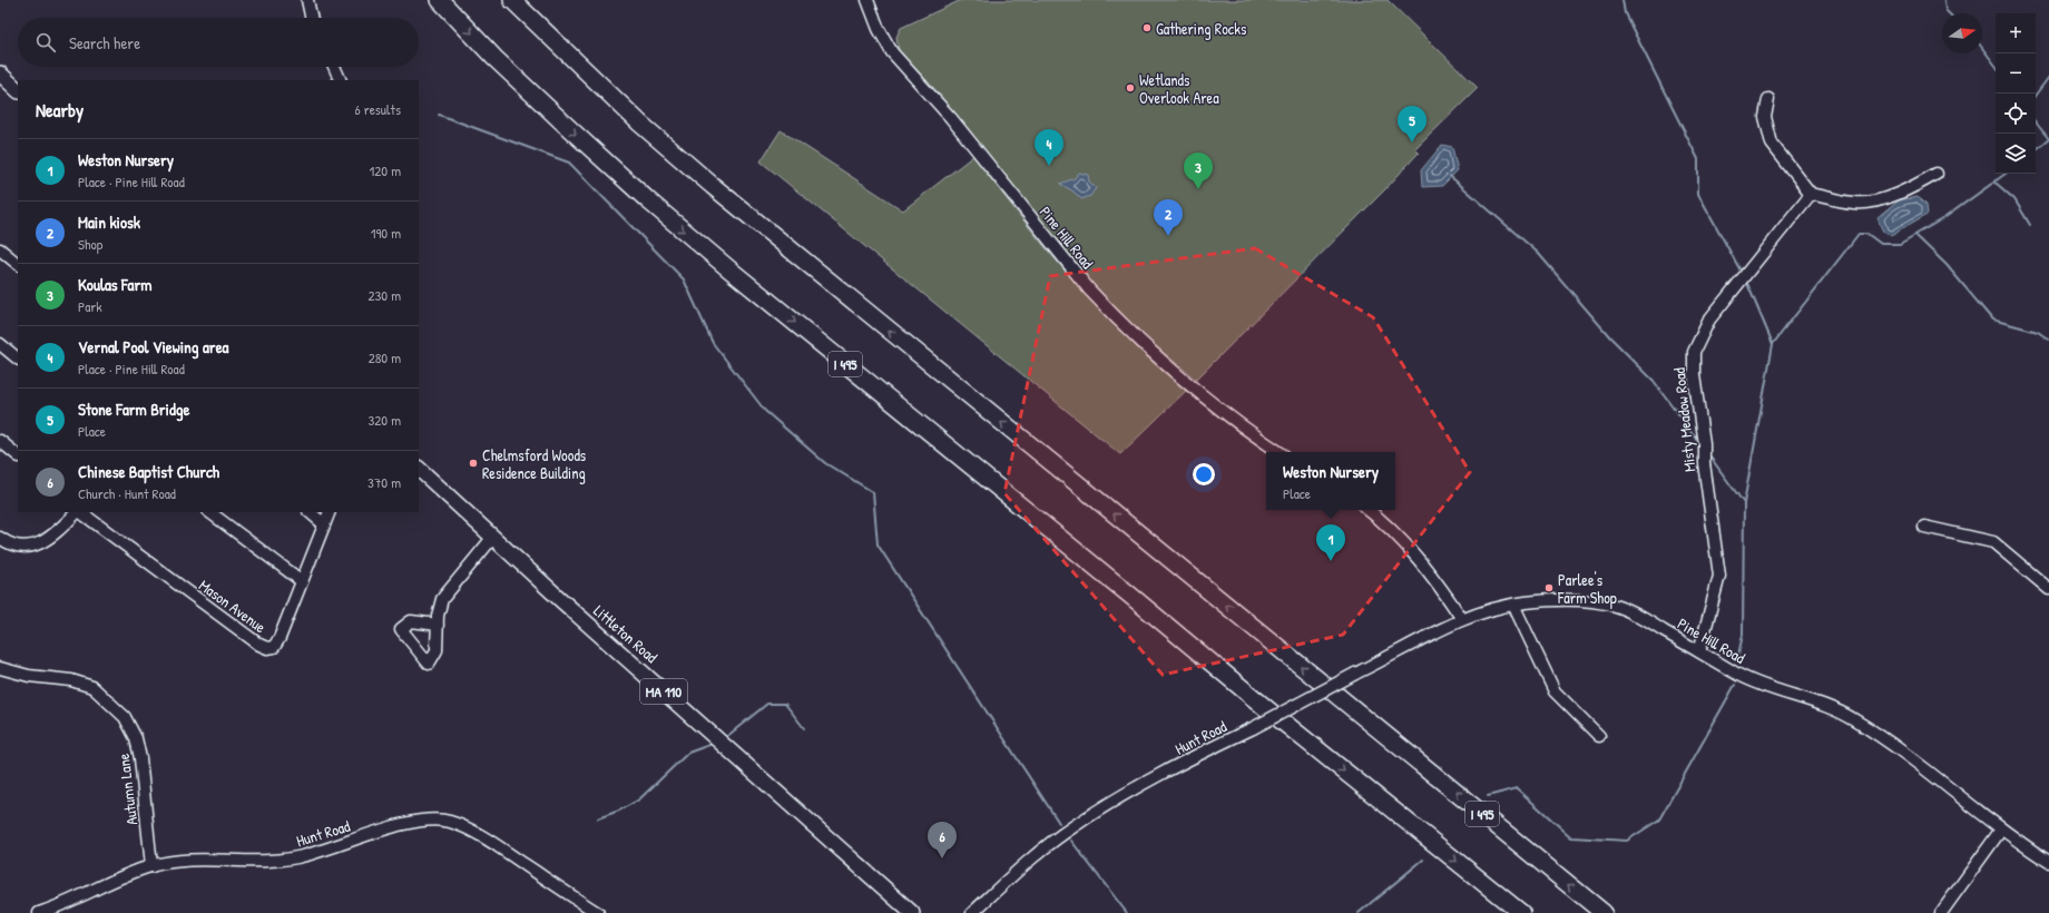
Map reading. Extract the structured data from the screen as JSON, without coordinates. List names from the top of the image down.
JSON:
{
  "streets": {
    "highway": ["I 495"],
    "main road": ["Littleton Road", "MA 110"],
    "street": [
      "Pine Hill Road",
      "Misty Meadow Road",
      "Mason Avenue",
      "Hunt Road",
      "Autumn Lane"
    ]
  },
  "crossings": [
    ["Pine Hill Road", "Misty Meadow Road"],
    ["Pine Hill Road", "Hunt Road"],
    ["Hunt Road", "Autumn Lane"]
  ],
  "places": [
    "Gathering Rocks",
    "Wetlands Overlook Area",
    "Chelmsford Woods Residence Building",
    "Parlee's Farm Shop"
  ],
  "north": "right",
  "page": {
    "map_buttons": ["+", "−"],
    "search": "Search here",
    "heading": ["Nearby", "6 results"],
    "pins": [
      "5",
      "4",
      "3",
      "2",
      "1",
      "6"
    ],
    "list": [
      {
        "mark": "1",
        "name": "Weston Nursery",
        "note": "Place · Pine Hill Road",
        "value": "120 m"
      },
      {
        "mark": "2",
        "name": "Main kiosk",
        "note": "Shop",
        "value": "190 m"
      },
      {
        "mark": "3",
        "name": "Koulas Farm",
        "note": "Park",
        "value": "230 m"
      },
      {
        "mark": "4",
        "name": "Vernal Pool Viewing area",
        "note": "Place · Pine Hill Road",
        "value": "280 m"
      },
      {
        "mark": "5",
        "name": "Stone Farm Bridge",
        "note": "Place",
        "value": "320 m"
      },
      {
        "mark": "6",
        "name": "Chinese Baptist Church",
        "note": "Church · Hunt Road",
        "value": "370 m"
      }
    ],
    "popup": ["Weston Nursery", "Place"]
  }
}
